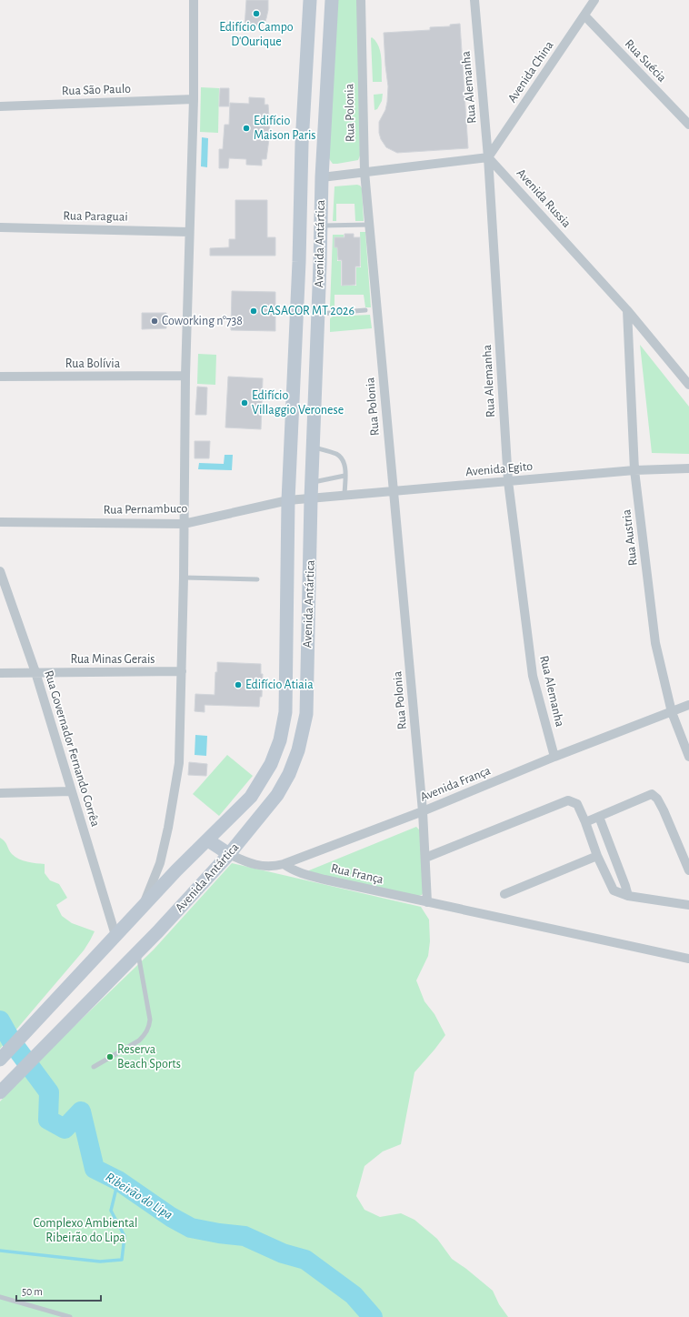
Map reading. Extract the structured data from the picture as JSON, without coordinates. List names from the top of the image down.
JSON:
{
  "streets": {
    "main road": ["Avenida Antártica"],
    "street": [
      "Rua Suécia",
      "Avenida China",
      "Rua Alemanha",
      "Rua São Paulo",
      "Rua Polonia",
      "Avenida Russia",
      "Rua Paraguai",
      "Rua Bolívia",
      "Avenida Egito",
      "Rua Pernambuco",
      "Rua Austria",
      "Rua Minas Gerais",
      "Rua Governador Fernando Corrêa",
      "Avenida França",
      "Rua França"
    ]
  },
  "crossings": [
    ["Rua Suécia", "Avenida China"],
    ["Avenida China", "Rua Alemanha"],
    ["Avenida China", "Avenida Russia"],
    ["Rua Alemanha", "Avenida Russia"],
    ["Rua Alemanha", "Avenida Egito"],
    ["Rua Alemanha", "Avenida França"],
    ["Rua Polonia", "Avenida Egito"],
    ["Rua Polonia", "Avenida França"],
    ["Avenida Russia", "Rua Austria"],
    ["Avenida Antártica", "Avenida Egito"],
    ["Avenida Antártica", "Rua Pernambuco"],
    ["Avenida Antártica", "Rua Governador Fernando Corrêa"],
    ["Avenida Antártica", "Avenida França"],
    ["Avenida Egito", "Rua Pernambuco"],
    ["Avenida Egito", "Rua Austria"],
    ["Rua Austria", "Avenida França"],
    ["Rua Minas Gerais", "Rua Governador Fernando Corrêa"],
    ["Avenida França", "Rua França"]
  ],
  "water": ["Ribeirão do Lipa"],
  "parks": ["Complexo Ambiental Ribeirão do Lipa"],
  "places": [
    "Edifício Campo D'Ourique",
    "Edifício Maison Paris",
    "CASACOR MT 2026",
    "Coworking n°738",
    "Edifício Villaggio Veronese",
    "Edifício Atiaia",
    "Reserva Beach Sports"
  ],
  "scale_bar": "50 m"
}
